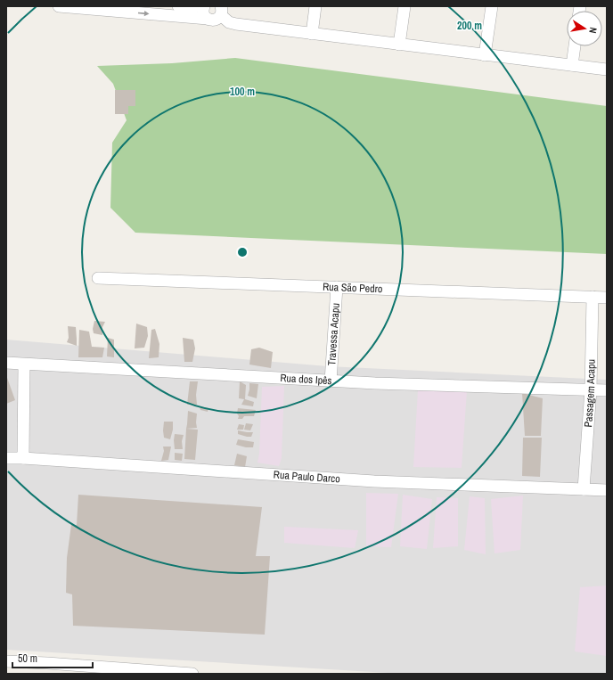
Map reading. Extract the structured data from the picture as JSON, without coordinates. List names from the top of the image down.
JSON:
{
  "streets": {
    "street": [
      "Rua São Pedro",
      "Travessa Acapu",
      "Rua dos Ipês",
      "Passagem Acapu",
      "Rua Paulo Darco"
    ]
  },
  "crossings": [
    ["Rua São Pedro", "Travessa Acapu"],
    ["Rua São Pedro", "Passagem Acapu"],
    ["Travessa Acapu", "Rua dos Ipês"],
    ["Rua dos Ipês", "Passagem Acapu"],
    ["Passagem Acapu", "Rua Paulo Darco"]
  ],
  "scale_bar": "50 m",
  "north": "right",
  "rings": ["200 m", "100 m"]
}
